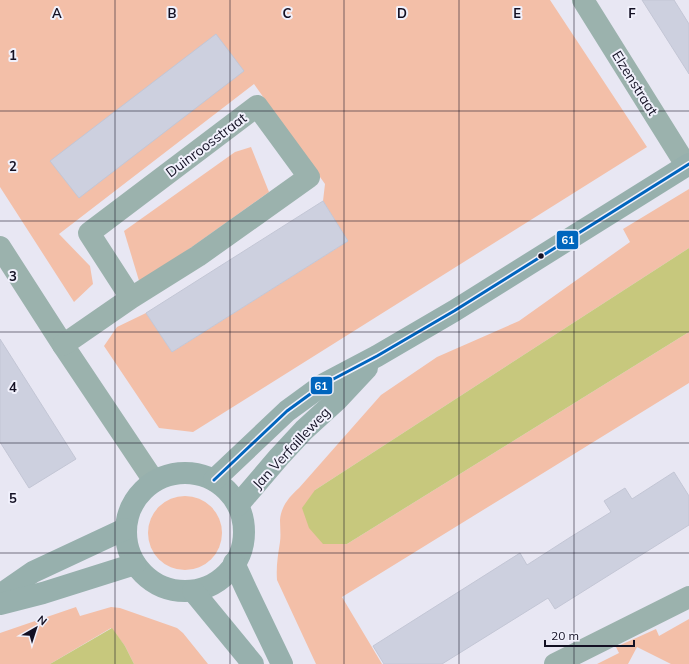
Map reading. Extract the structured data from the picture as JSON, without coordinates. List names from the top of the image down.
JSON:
{
  "streets": {
    "street": ["Elzenstraat", "Duinroosstraat", "Jan Verfailleweg"]
  },
  "crossings": [
    ["Elzenstraat", "Jan Verfailleweg"]
  ],
  "lines": ["transit line 61"],
  "scale_bar": "20 m",
  "north": "top right",
  "grid": {
    "columns": [
      "A",
      "B",
      "C",
      "D",
      "E",
      "F"
    ],
    "rows": [
      "1",
      "2",
      "3",
      "4",
      "5"
    ]
  }
}
